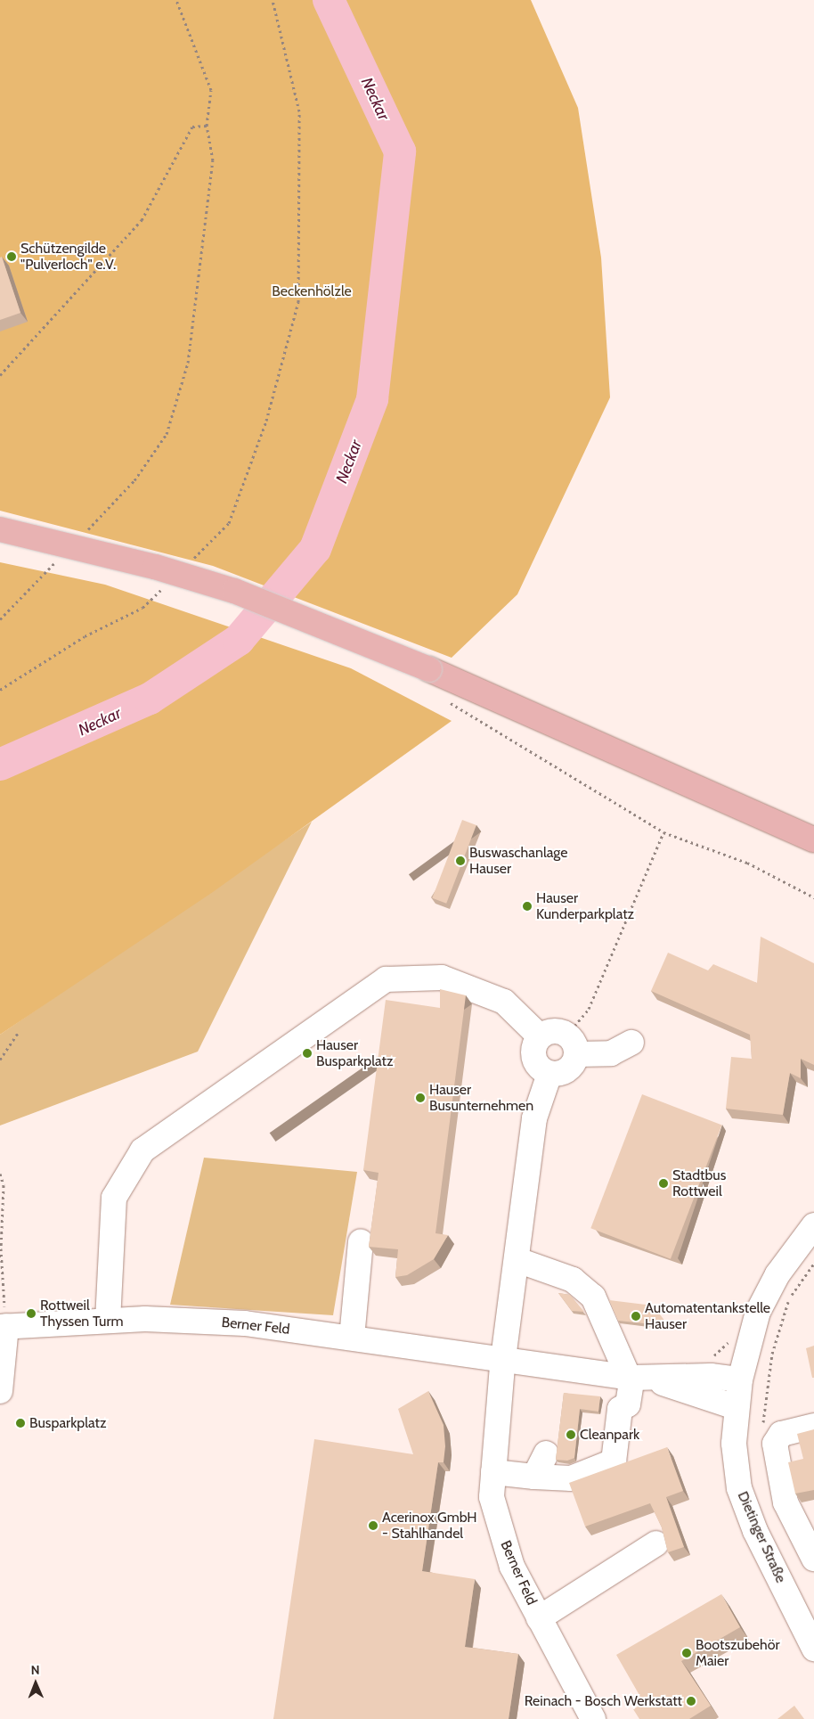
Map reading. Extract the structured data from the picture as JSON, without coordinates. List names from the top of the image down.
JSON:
{
  "streets": {
    "street": ["Berner Feld", "Dietinger Straße"]
  },
  "crossings": [
    ["Berner Feld", "Dietinger Straße"]
  ],
  "water": ["Neckar"],
  "parks": ["Beckenhölzle"],
  "places": [
    "Schützengilde \"Pulverloch\" e.V.",
    "Buswaschanlage Hauser",
    "Hauser Kunderparkplatz",
    "Hauser Busparkplatz",
    "Hauser Busunternehmen",
    "Stadtbus Rottweil",
    "Rottweil Thyssen Turm",
    "Automatentankstelle Hauser",
    "Busparkplatz",
    "Cleanpark",
    "Acerinox GmbH - Stahlhandel",
    "Bootszubehör Maier",
    "Reinach - Bosch Werkstatt"
  ],
  "north": "top"
}
